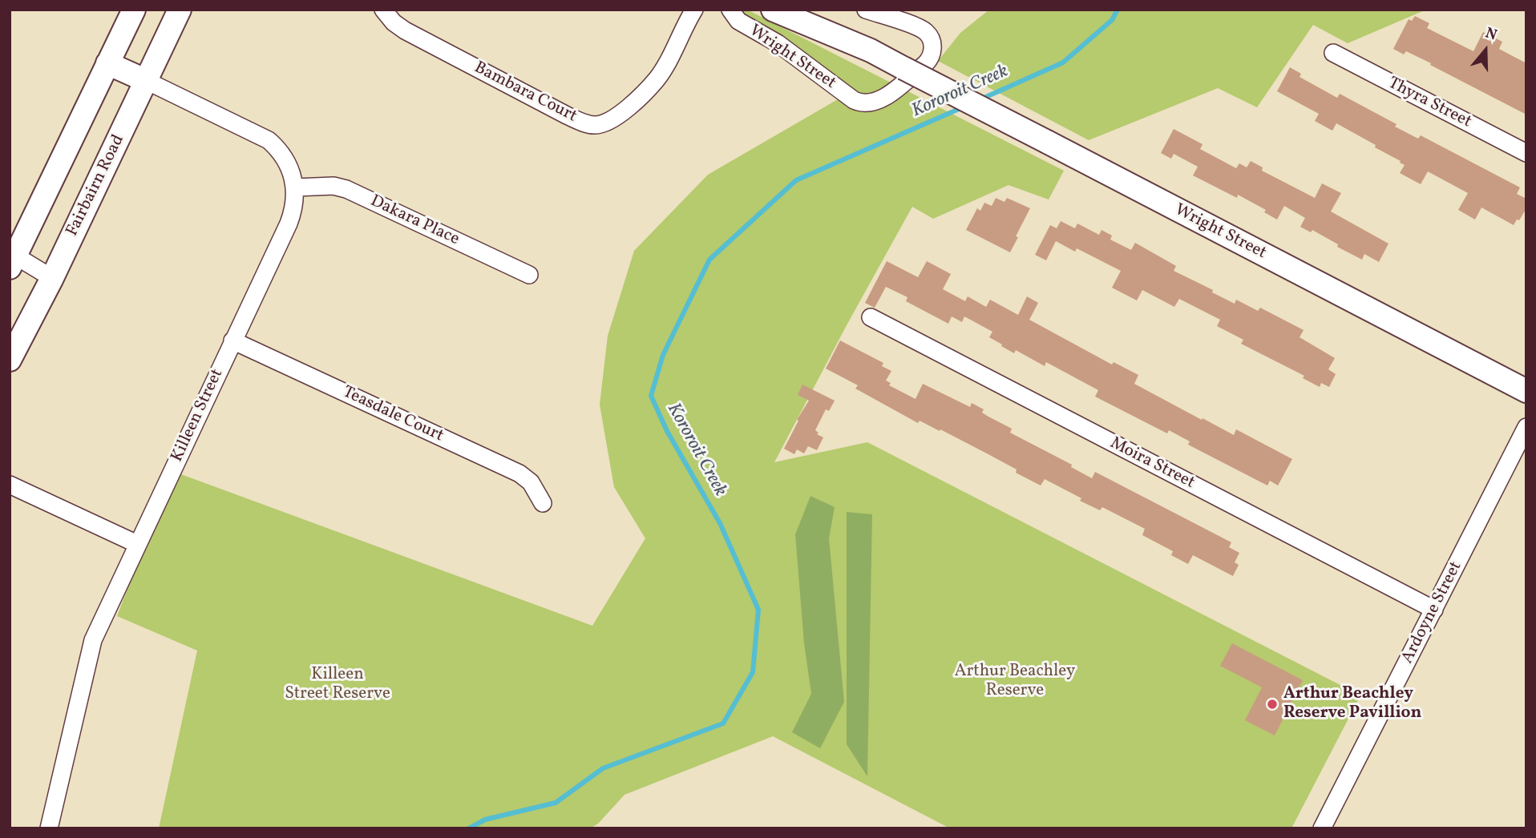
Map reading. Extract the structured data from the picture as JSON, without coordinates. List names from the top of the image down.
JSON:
{
  "streets": {
    "street": [
      "Wright Street",
      "Bambara Court",
      "Thyra Street",
      "Fairbairn Road",
      "Dakara Place",
      "Teasdale Court",
      "Killeen Street",
      "Moira Street",
      "Ardoyne Street"
    ]
  },
  "crossings": [
    ["Fairbairn Road", "Killeen Street"],
    ["Dakara Place", "Killeen Street"],
    ["Teasdale Court", "Killeen Street"],
    ["Moira Street", "Ardoyne Street"]
  ],
  "water": ["Kororoit Creek"],
  "parks": ["Arthur Beachley Reserve", "Killeen Street Reserve"],
  "places": ["Arthur Beachley Reserve Pavillion"],
  "north": "top"
}
